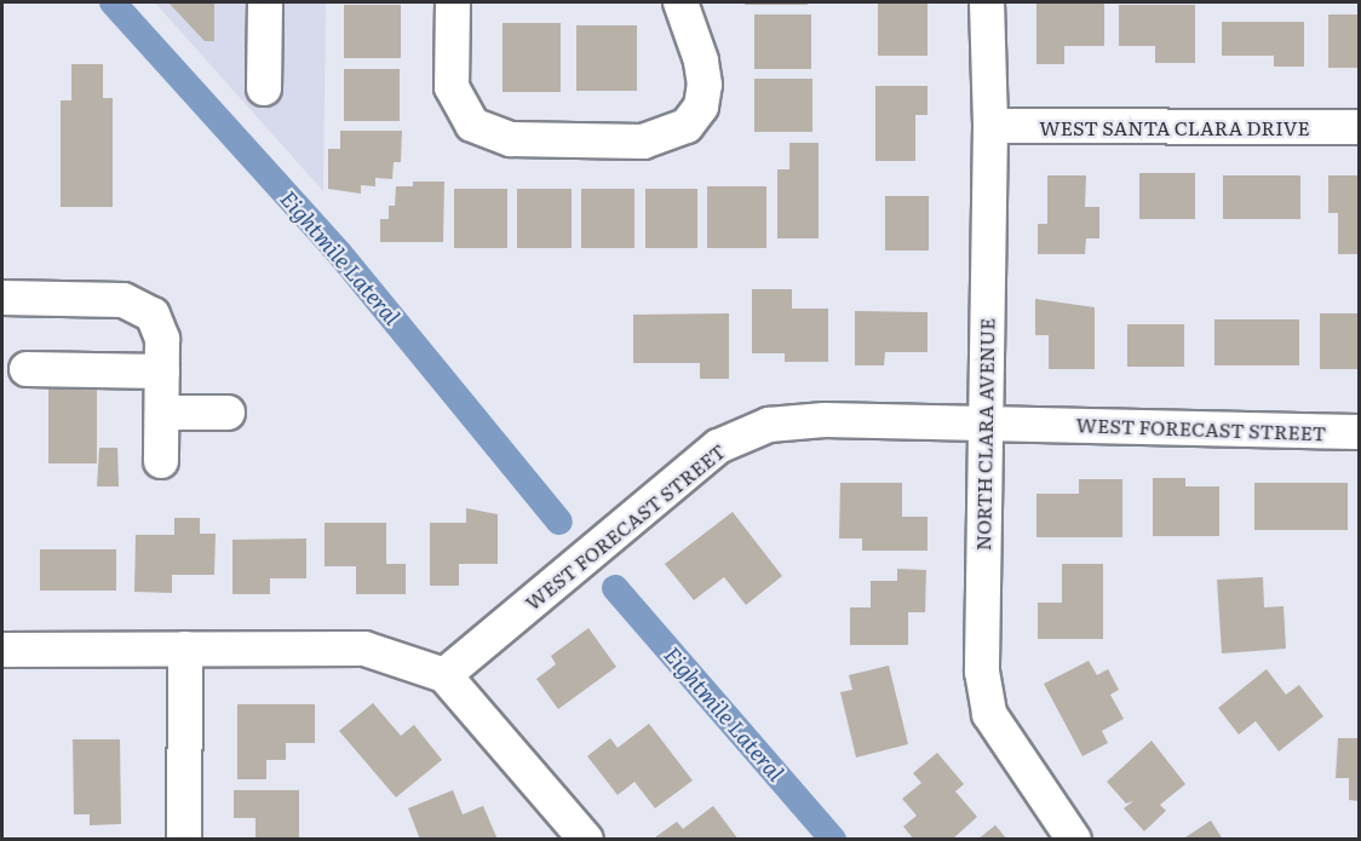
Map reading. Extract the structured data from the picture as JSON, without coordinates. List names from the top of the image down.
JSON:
{
  "streets": {
    "street": ["WEST SANTA CLARA DRIVE", "WEST FORECAST STREET", "NORTH CLARA AVENUE"]
  },
  "crossings": [
    ["WEST SANTA CLARA DRIVE", "NORTH CLARA AVENUE"],
    ["WEST FORECAST STREET", "NORTH CLARA AVENUE"]
  ],
  "water": ["Eightmile Lateral"]
}
